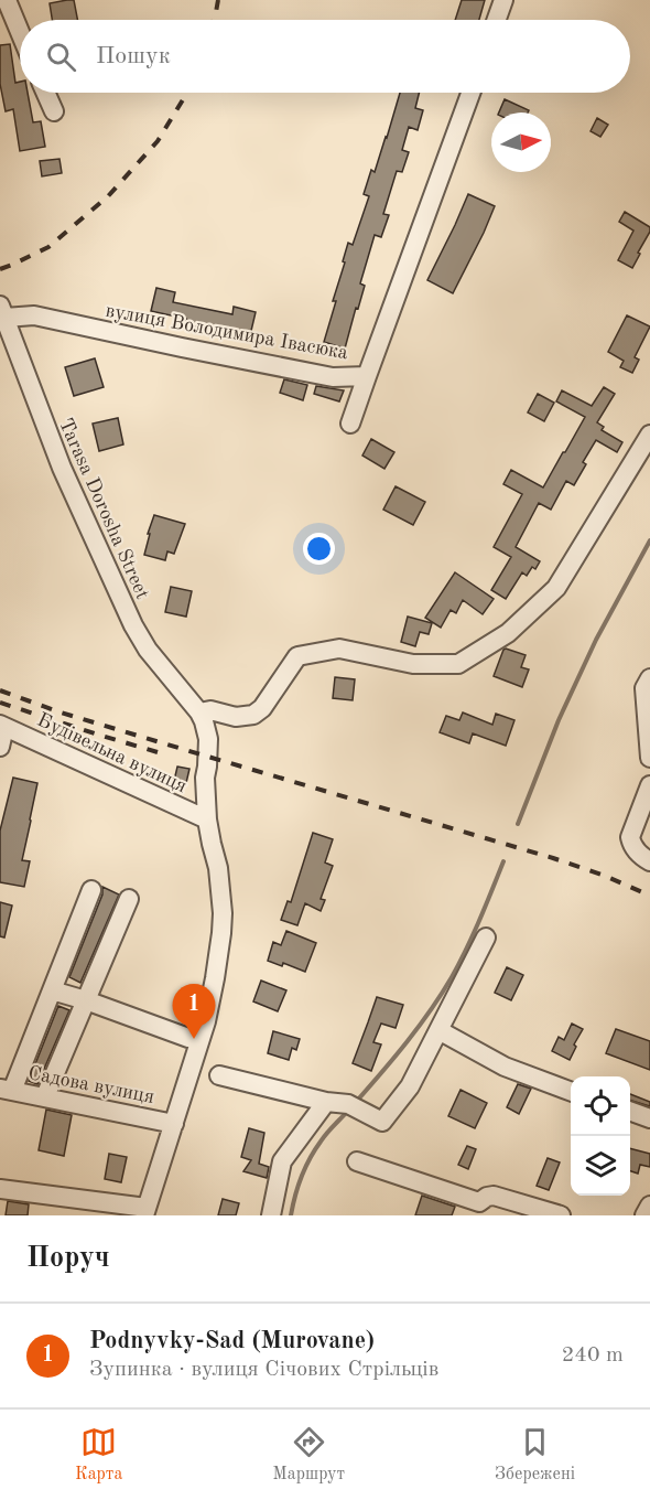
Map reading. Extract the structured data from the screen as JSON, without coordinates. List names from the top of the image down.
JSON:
{
  "streets": {
    "street": [
      "вулиця Володимира Івасюка",
      "Tarasa Dorosha Street",
      "Будівельна вулиця",
      "Садова вулиця"
    ]
  },
  "crossings": [
    ["вулиця Володимира Івасюка", "Tarasa Dorosha Street"]
  ],
  "north": "right",
  "page": {
    "search": "Пошук",
    "pins": "1",
    "heading": "Поруч",
    "list": [
      {
        "mark": "1",
        "name": "Podnyvky-Sad (Murovane)",
        "note": "Зупинка · вулиця Січових Стрільців",
        "value": "240 m"
      }
    ],
    "nav": ["Карта", "Маршрут", "Збережені"]
  }
}
